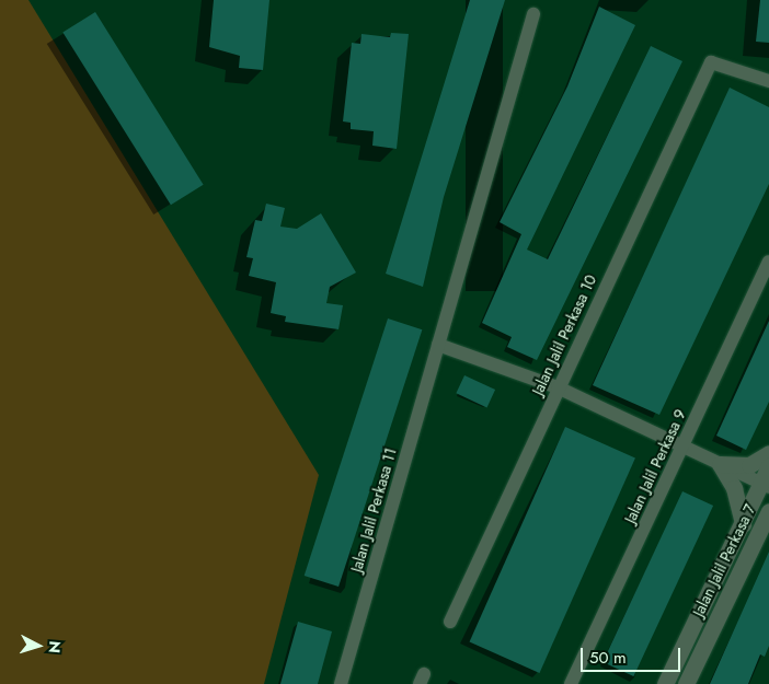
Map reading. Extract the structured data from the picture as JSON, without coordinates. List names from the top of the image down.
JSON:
{
  "streets": {
    "street": [
      "Jalan Jalil Perkasa 10",
      "Jalan Jalil Perkasa 9",
      "Jalan Jalil Perkasa 11",
      "Jalan Jalil Perkasa 7"
    ]
  },
  "scale_bar": "50 m",
  "north": "right"
}
